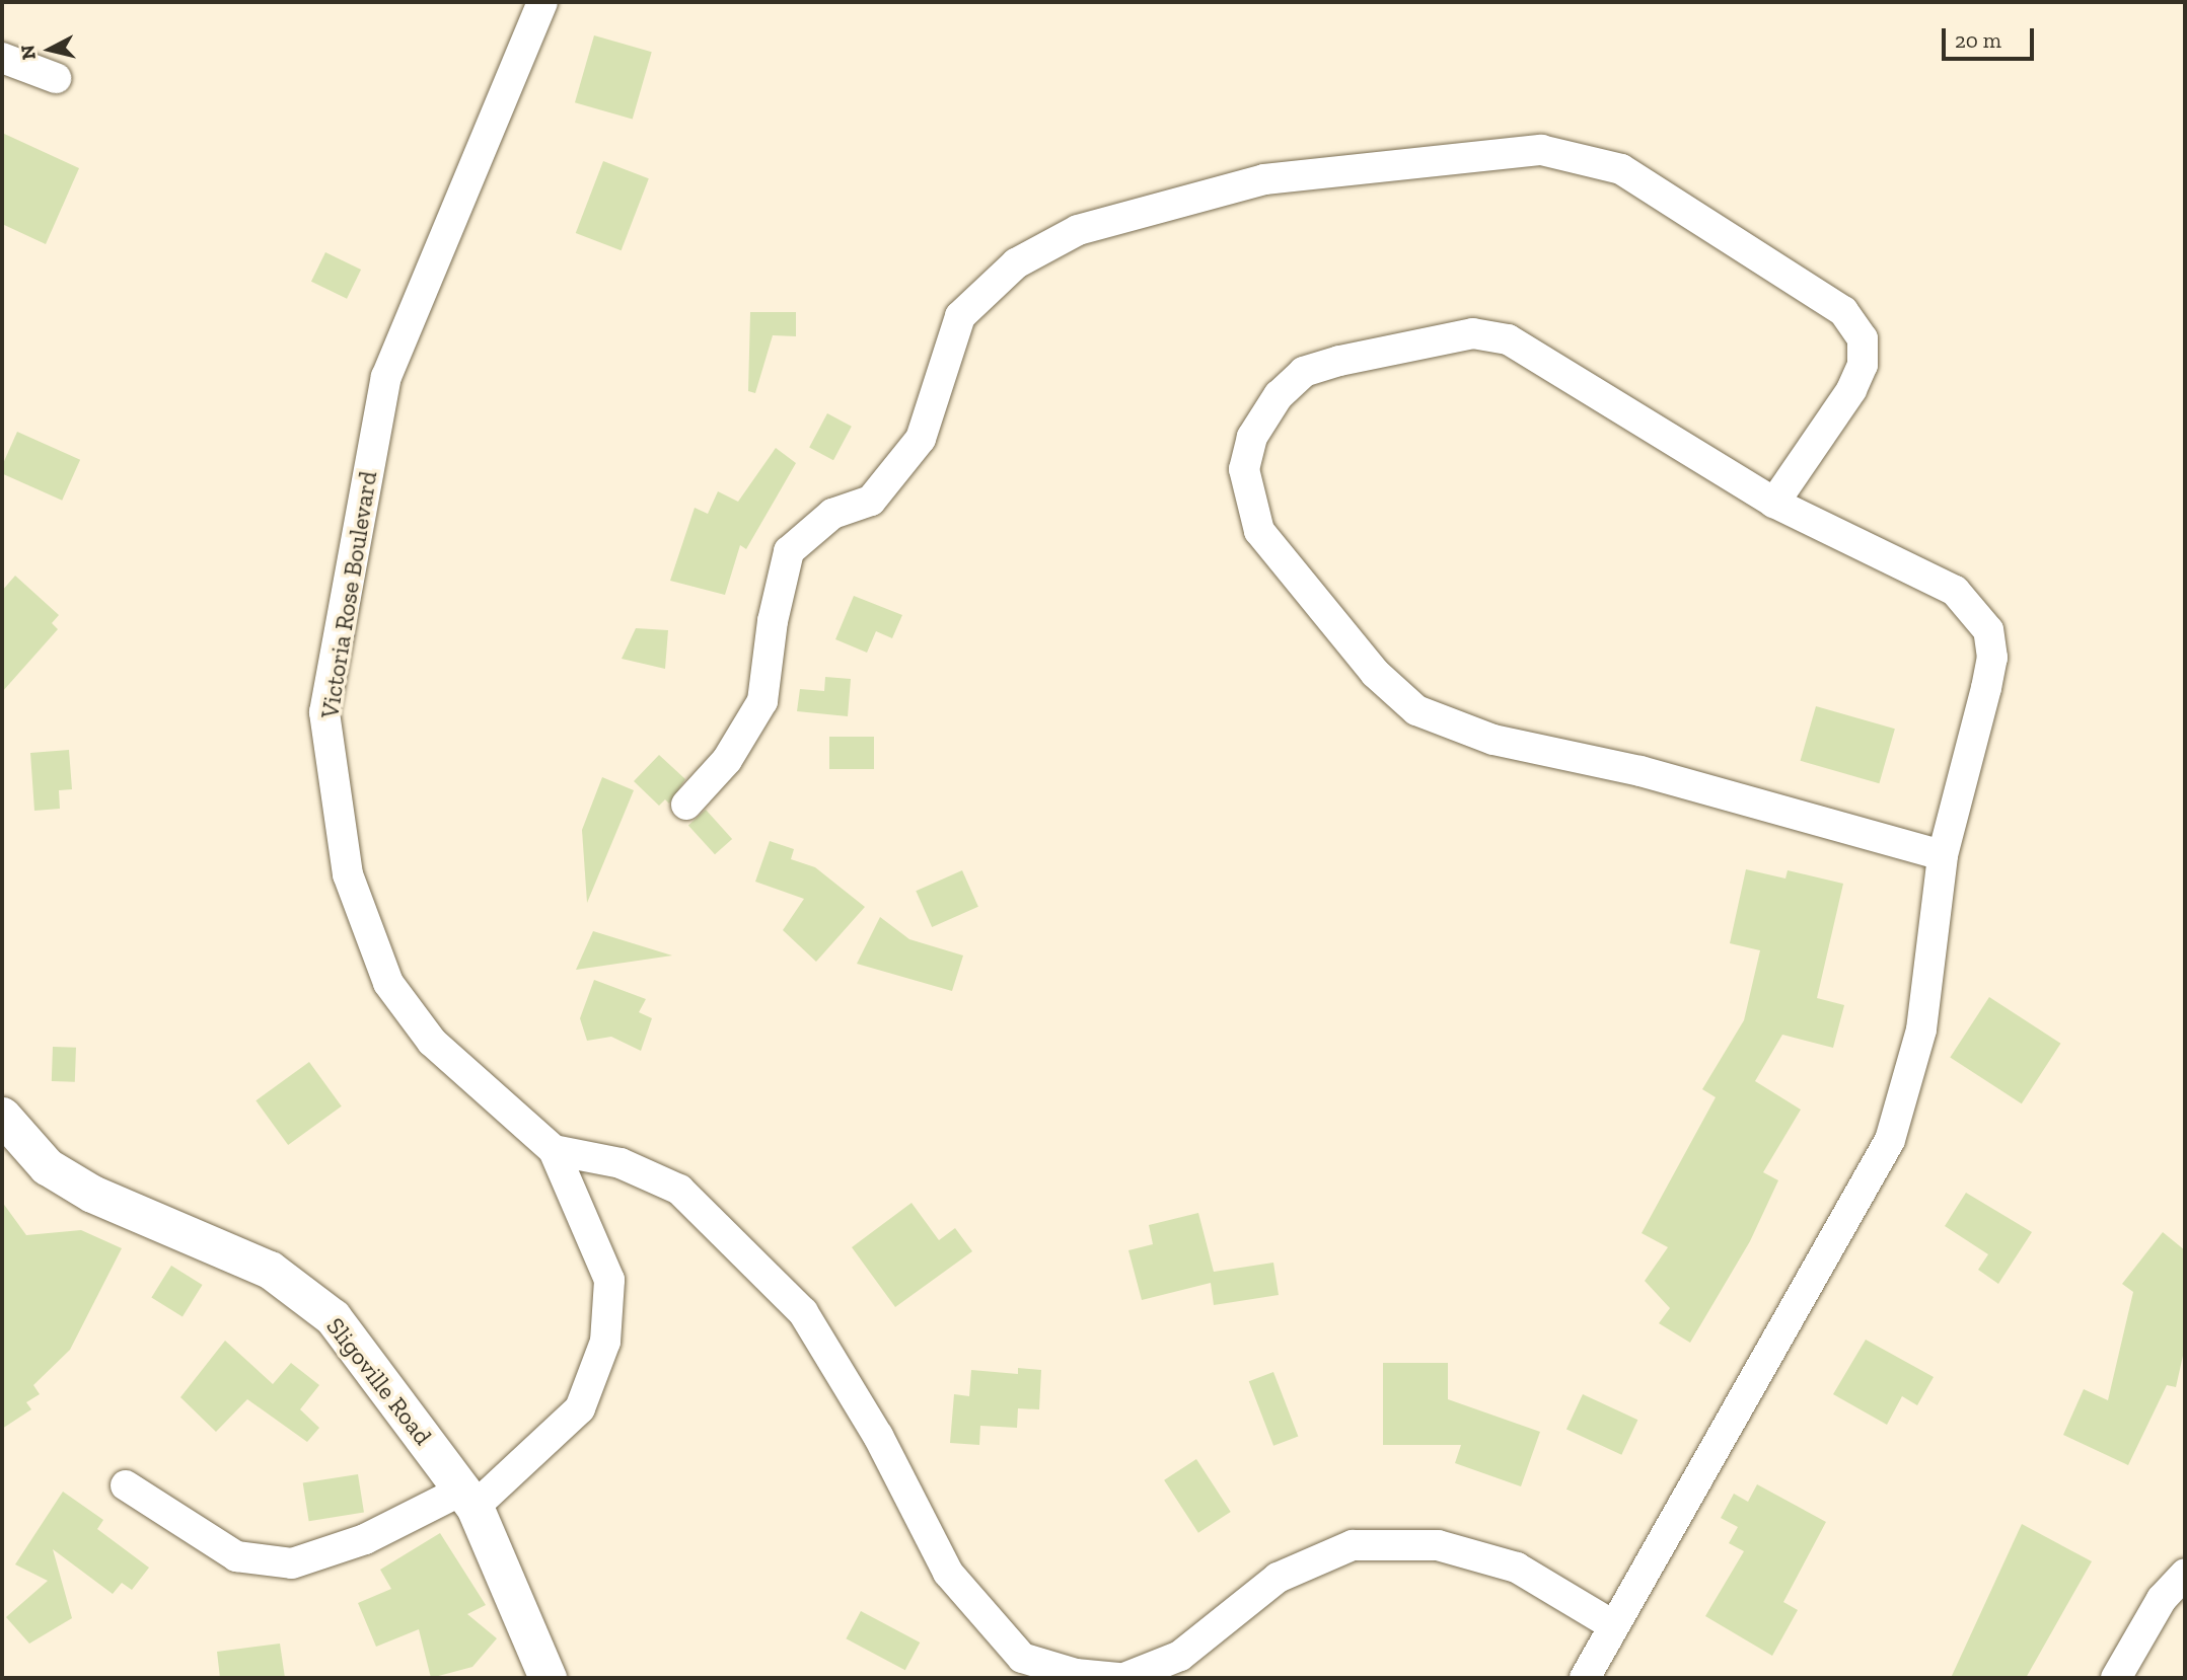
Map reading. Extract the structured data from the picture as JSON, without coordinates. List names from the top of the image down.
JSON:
{
  "streets": {
    "street": ["Victoria Rose Boulevard", "Sligoville Road"]
  },
  "crossings": [
    ["Victoria Rose Boulevard", "Sligoville Road"]
  ],
  "scale_bar": "20 m",
  "north": "left"
}
